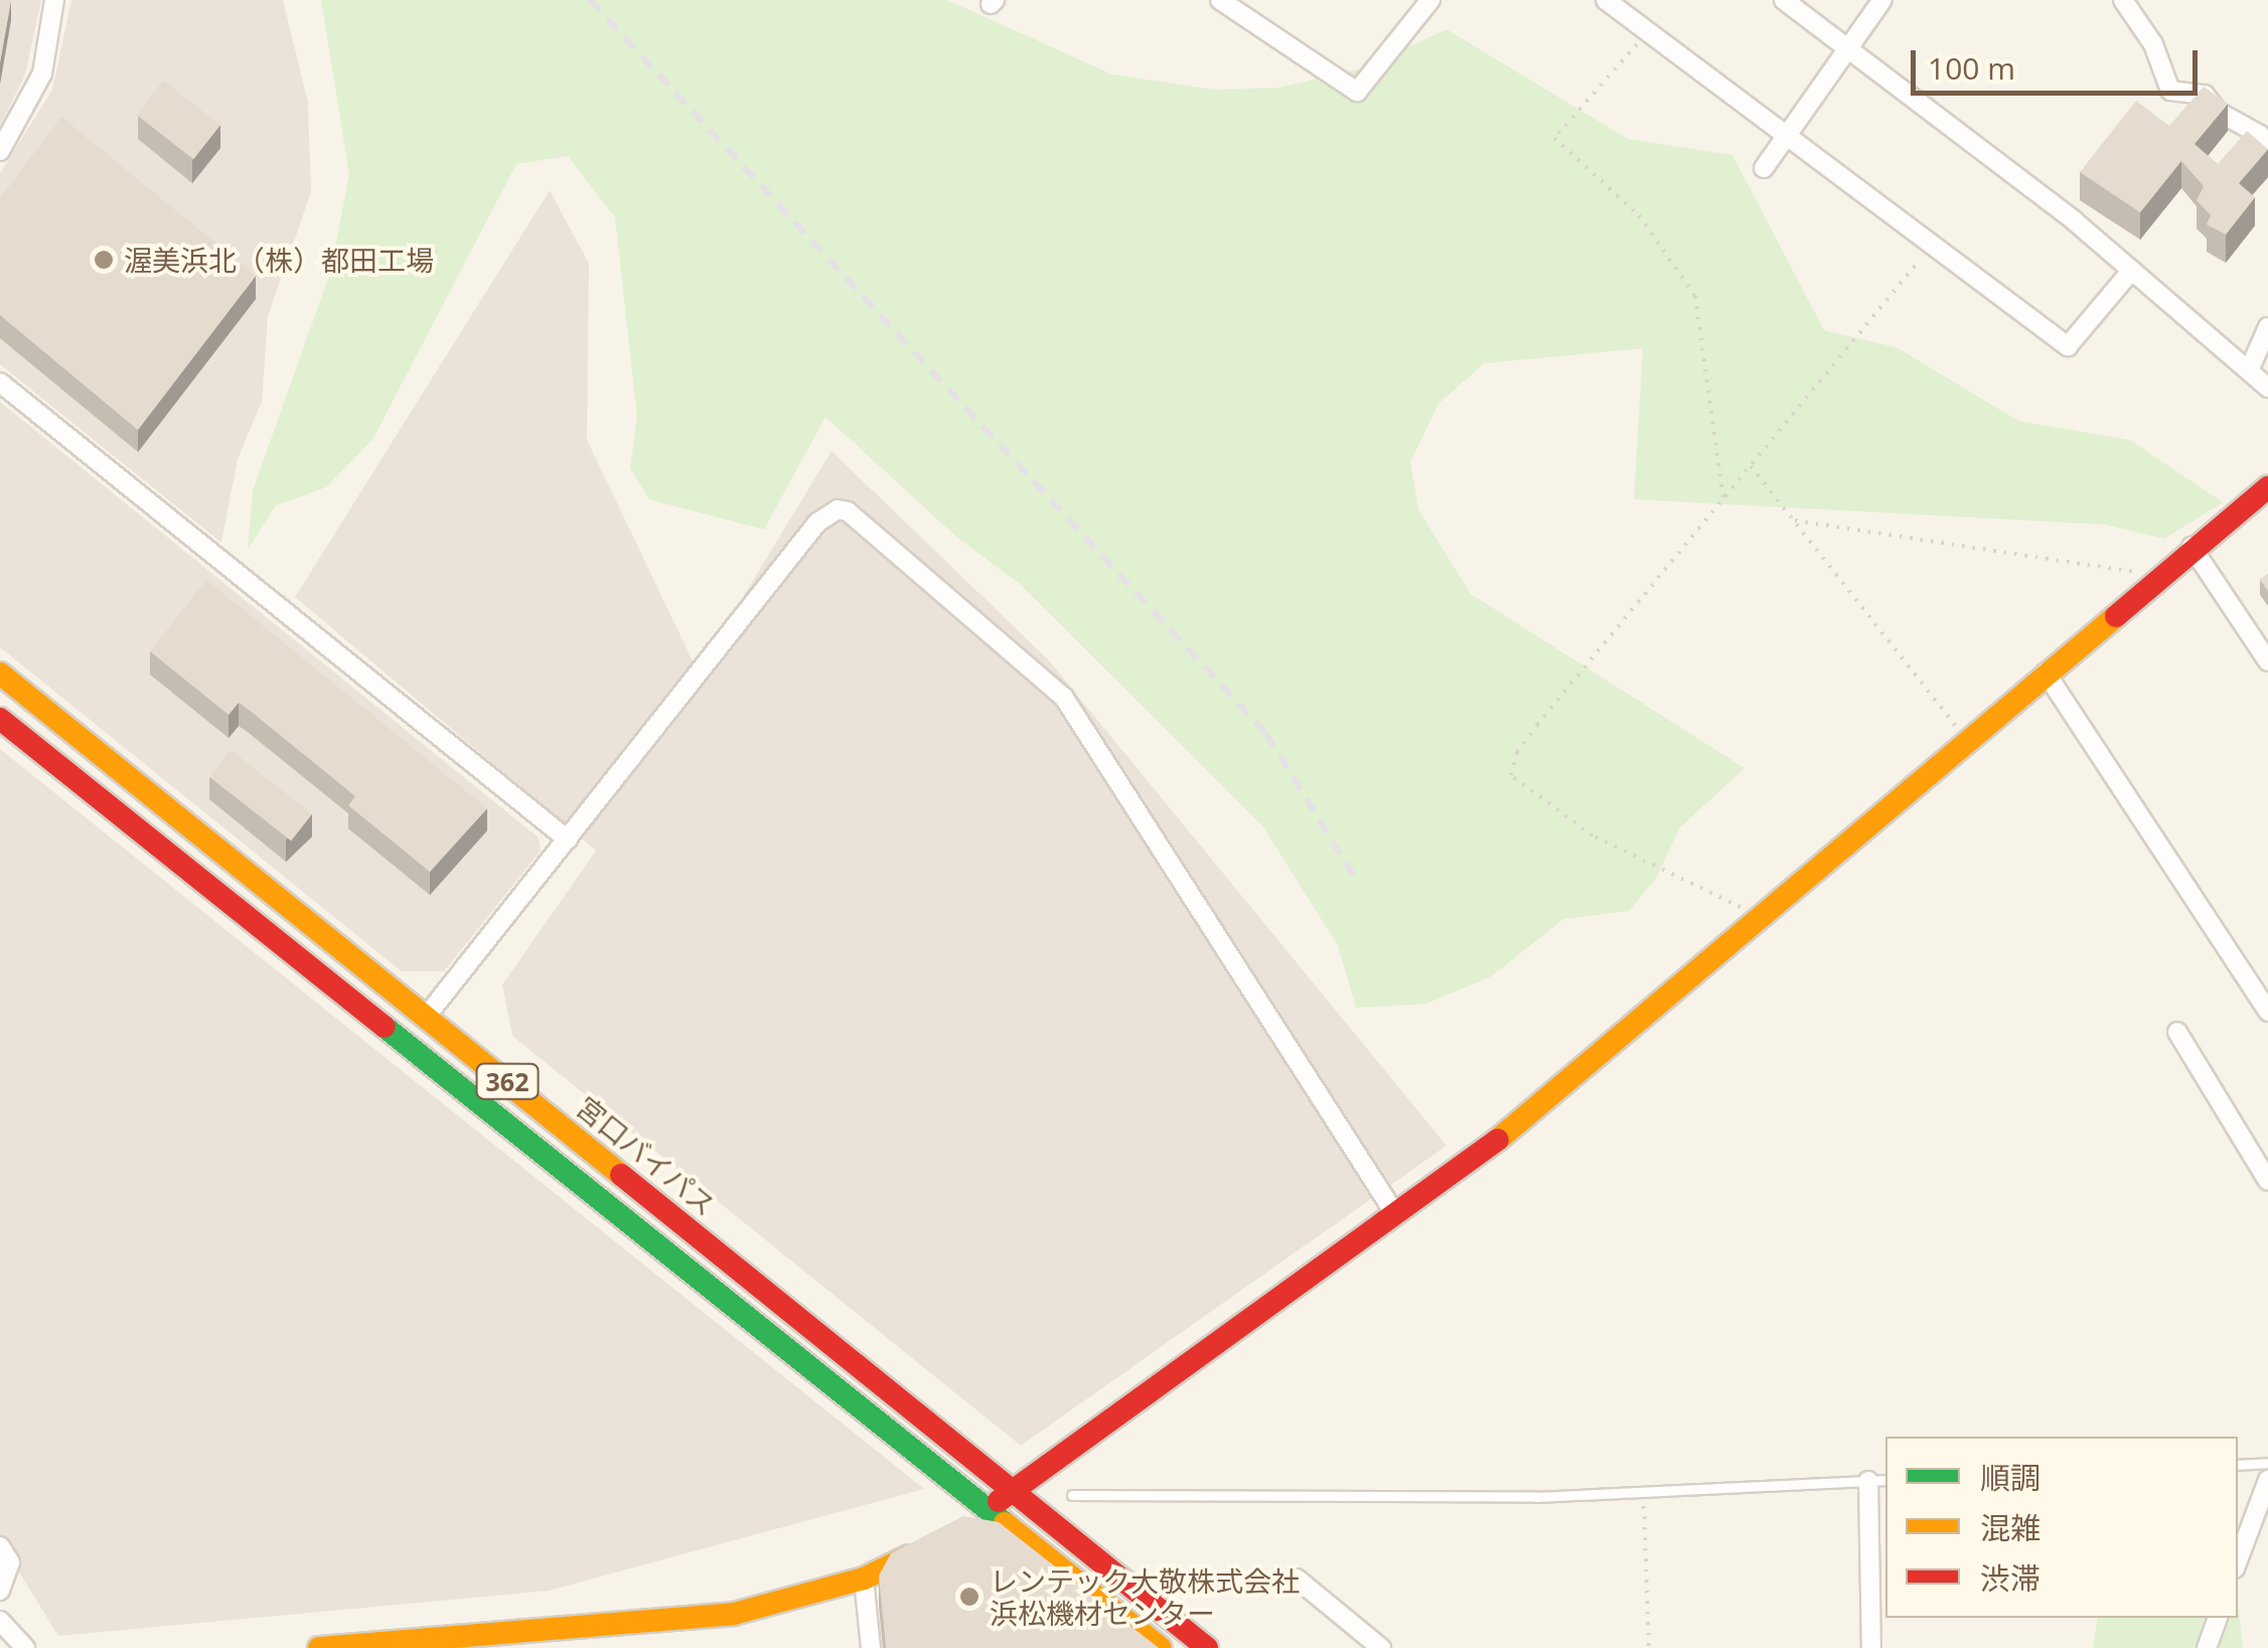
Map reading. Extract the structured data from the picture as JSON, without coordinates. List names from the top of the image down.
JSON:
{
  "streets": {
    "main road": ["362", "宮口バイパス"]
  },
  "places": ["渥美浜北（株）都田工場", "レンテック大敬株式会社 浜松機材センター"],
  "legend": ["順調", "混雑", "渋滞"],
  "scale_bar": "100 m"
}
